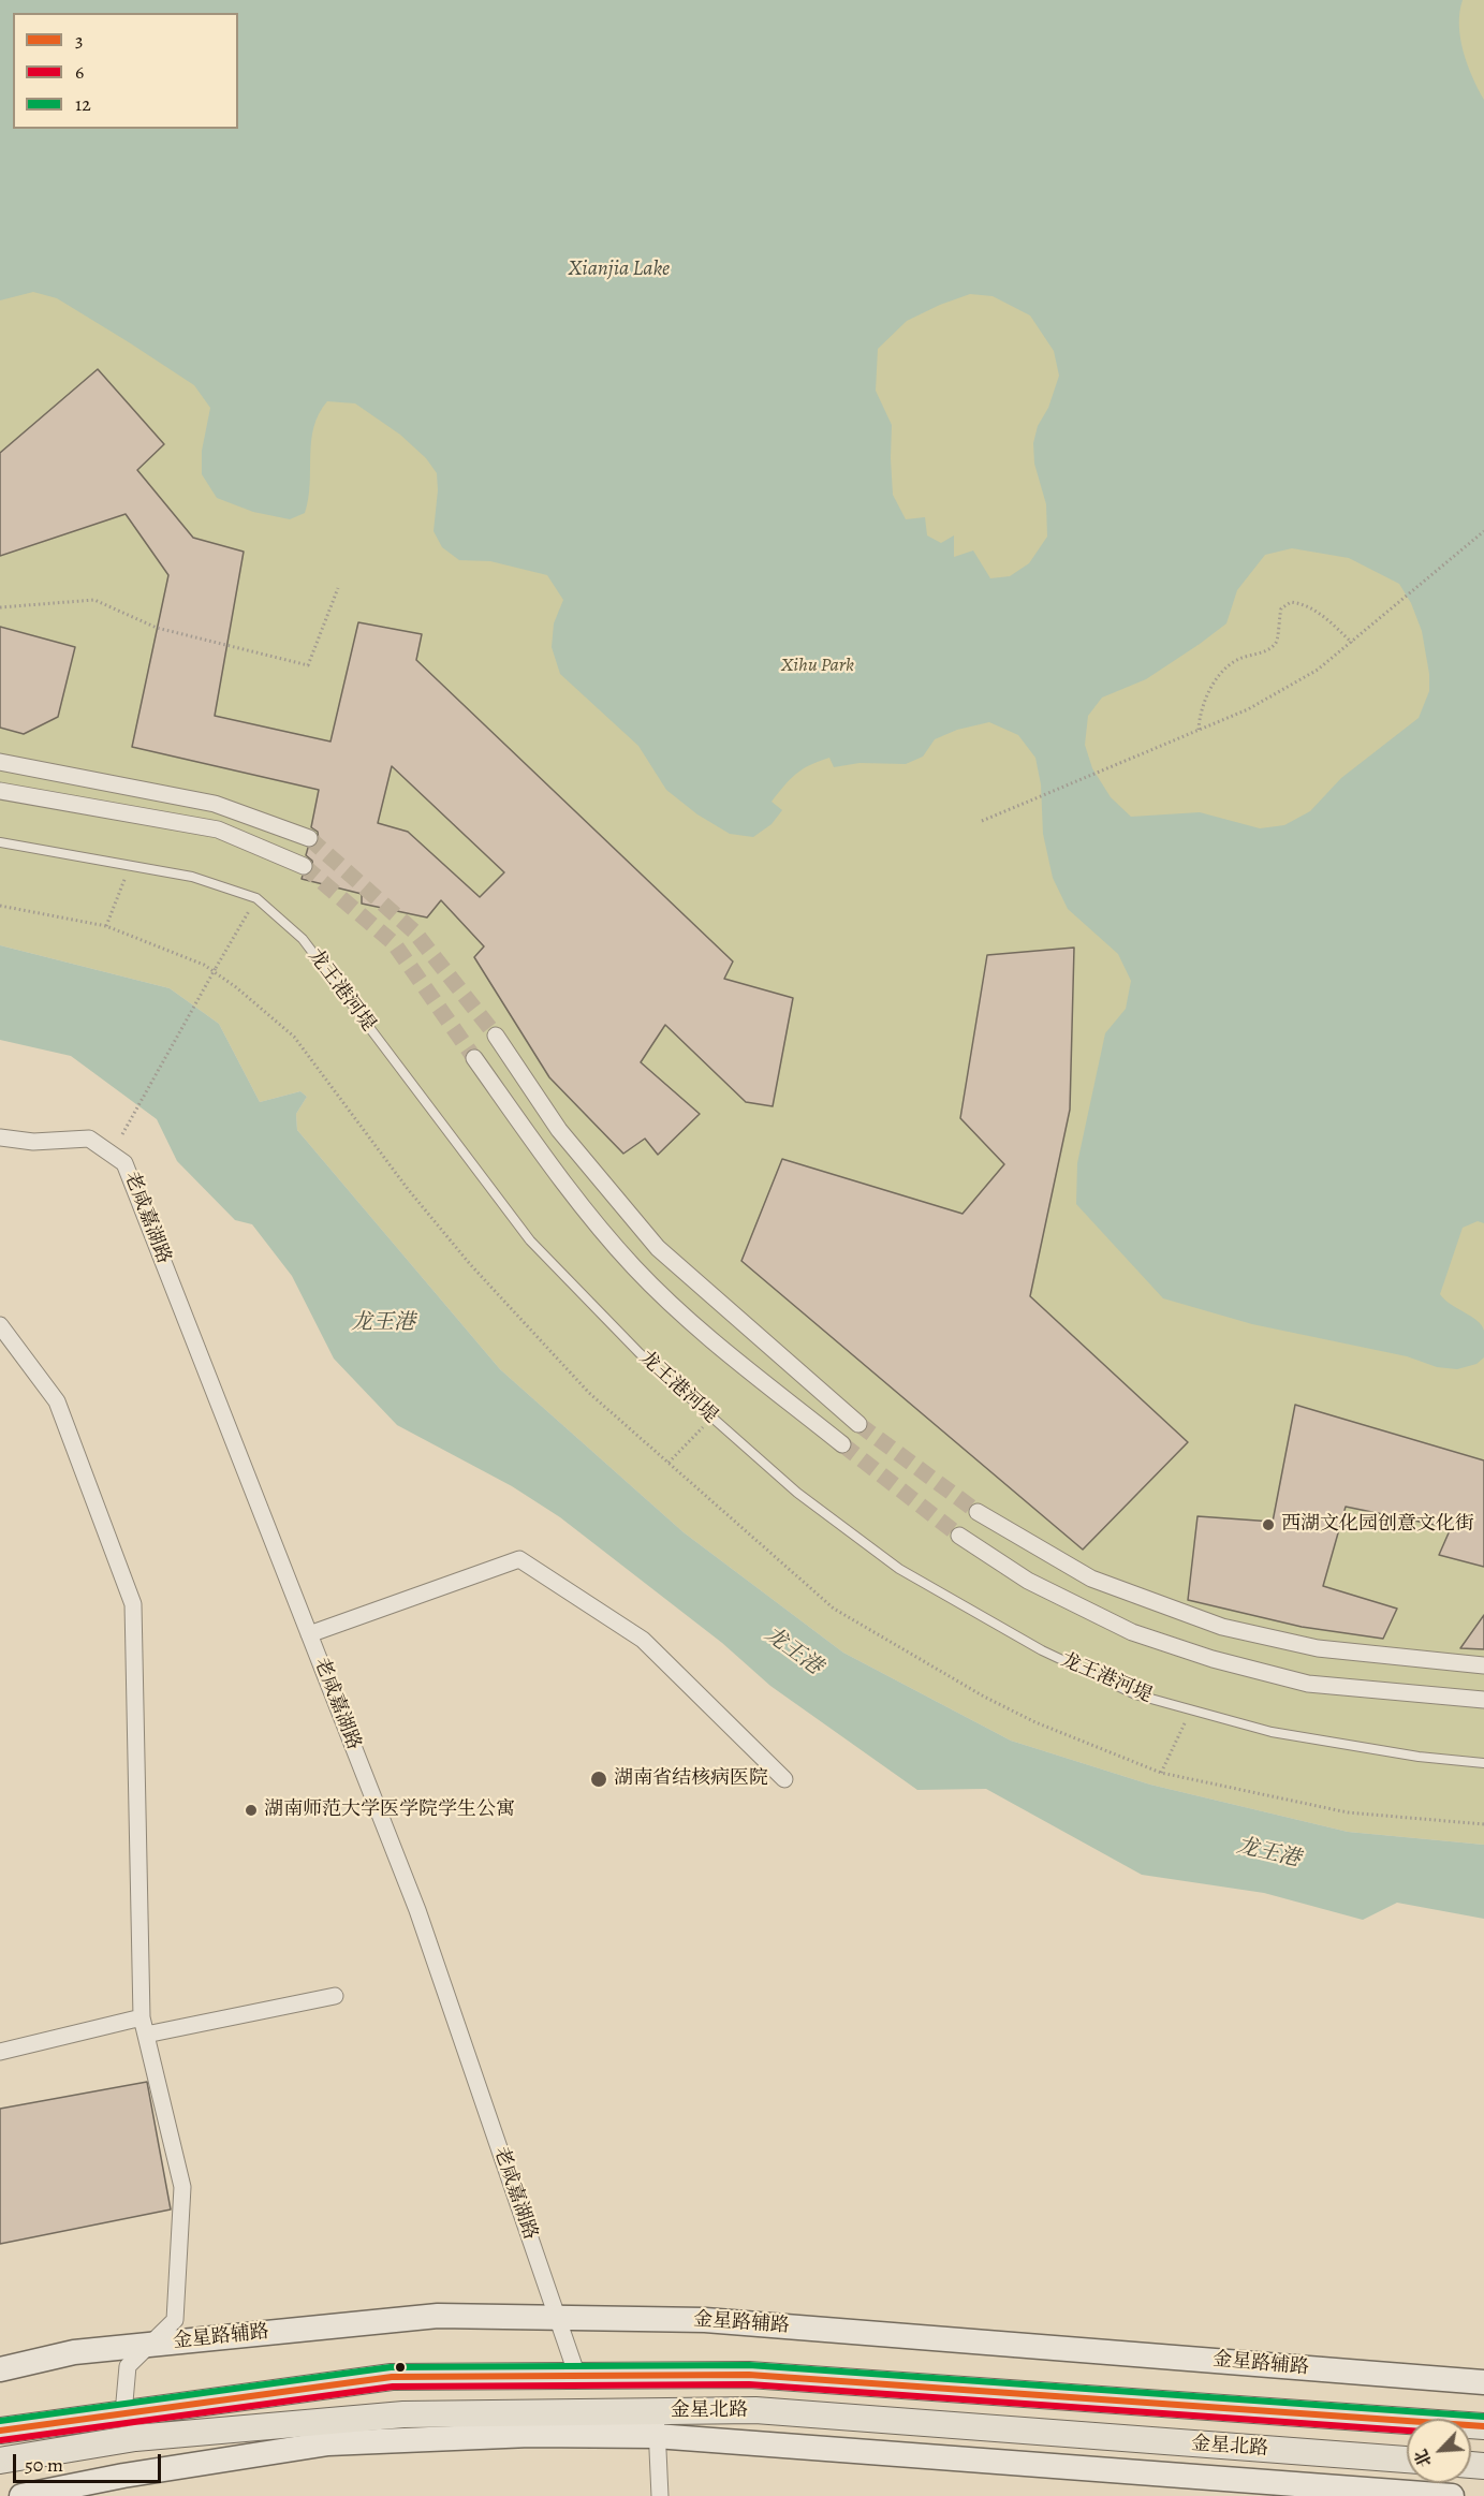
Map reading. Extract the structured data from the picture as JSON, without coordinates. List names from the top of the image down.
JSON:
{
  "streets": {
    "main road": ["金星北路"],
    "street": ["老咸嘉湖路", "金星路辅路"],
    "lane": ["龙王港河堤"]
  },
  "crossings": [
    ["老咸嘉湖路", "金星北路"]
  ],
  "water": ["Xianjia Lake", "龙王港"],
  "parks": ["Xihu Park"],
  "places": ["西湖文化园创意文化街", "湖南省结核病医院", "湖南师范大学医学院学生公寓"],
  "lines": ["transit line 12", "transit line 3", "transit line 6"],
  "legend": ["3", "6", "12"],
  "scale_bar": "50 m",
  "north": "bottom left"
}
